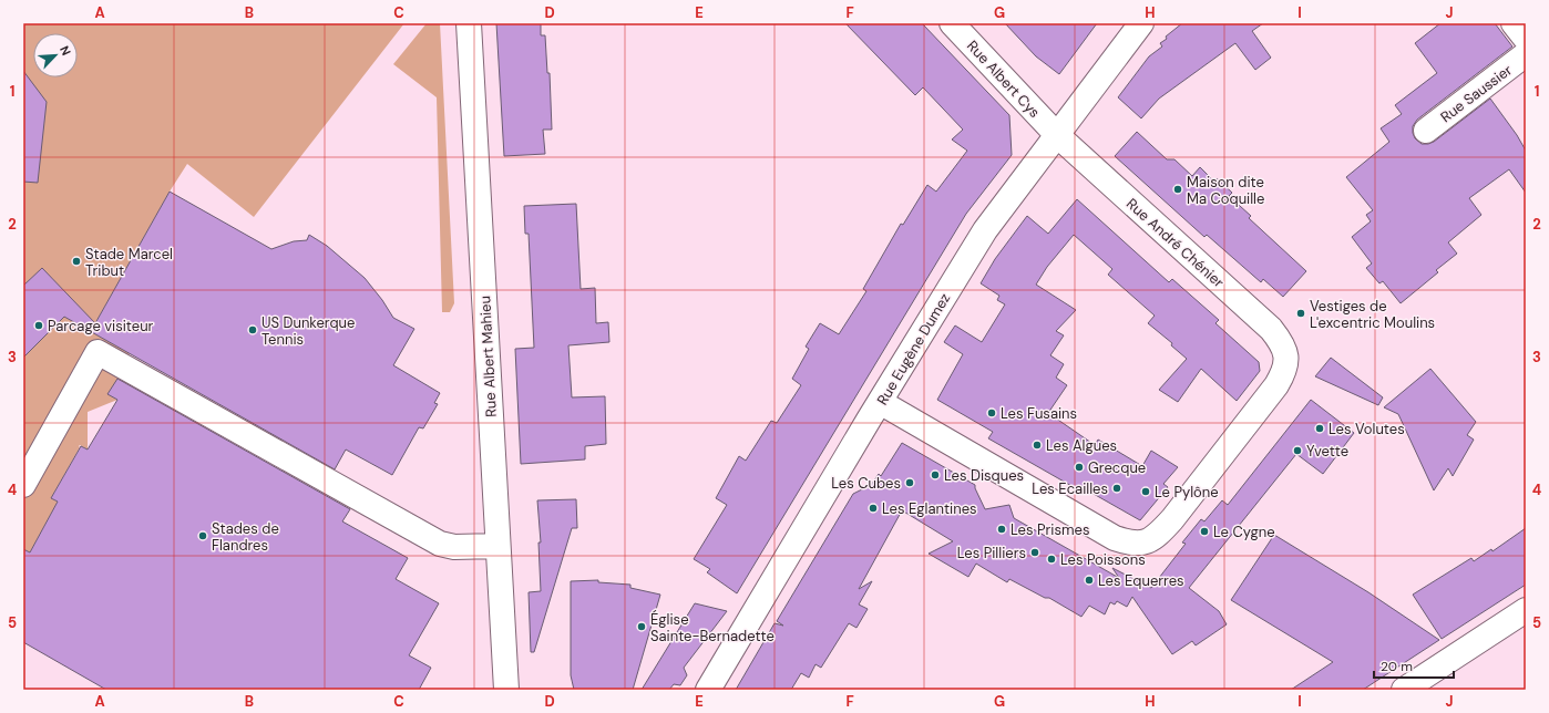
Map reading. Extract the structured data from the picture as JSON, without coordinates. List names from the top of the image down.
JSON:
{
  "streets": {
    "street": [
      "Rue Albert Cys",
      "Rue Saussier",
      "Rue André Chénier",
      "Rue Eugène Dumez",
      "Rue Albert Mahieu"
    ]
  },
  "crossings": [
    ["Rue Albert Cys", "Rue André Chénier"],
    ["Rue Albert Cys", "Rue Eugène Dumez"],
    ["Rue André Chénier", "Rue Eugène Dumez"]
  ],
  "places": [
    "Maison dite Ma Coquille",
    "Stade Marcel Tribut",
    "Vestiges de L'excentric Moulins",
    "Parcage visiteur",
    "US Dunkerque Tennis",
    "Les Fusains",
    "Les Volutes",
    "Les Algues",
    "Yvette",
    "Grecque",
    "Les Disques",
    "Les Cubes",
    "Les Ecailles",
    "Le Pylône",
    "Les Eglantines",
    "Les Prismes",
    "Le Cygne",
    "Stades de Flandres",
    "Les Pilliers",
    "Les Poissons",
    "Les Equerres",
    "Église Sainte-Bernadette"
  ],
  "scale_bar": "20 m",
  "north": "top right",
  "grid": {
    "columns": [
      "A",
      "B",
      "C",
      "D",
      "E",
      "F",
      "G",
      "H",
      "I",
      "J"
    ],
    "rows": [
      "1",
      "2",
      "3",
      "4",
      "5"
    ]
  }
}
